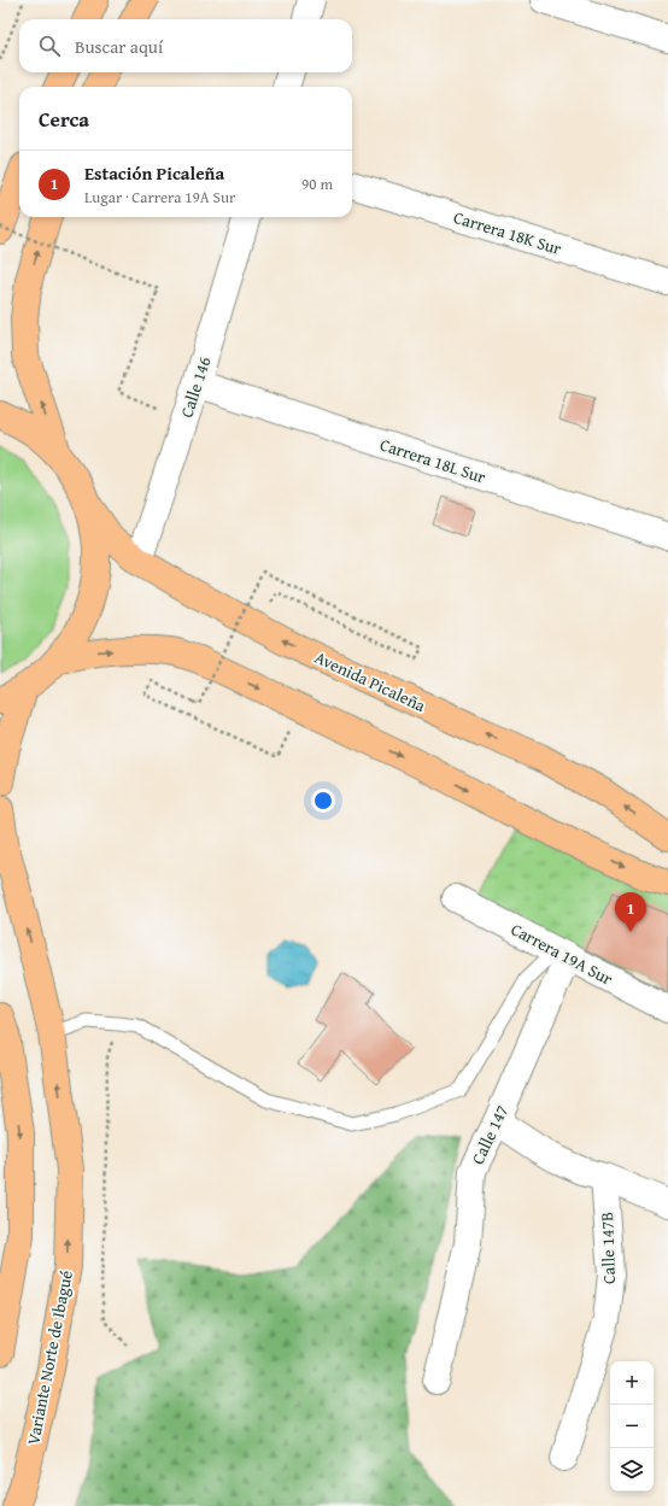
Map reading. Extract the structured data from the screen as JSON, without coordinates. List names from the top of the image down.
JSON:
{
  "streets": {
    "main road": ["Avenida Picaleña", "Variante Norte de Ibagué"],
    "street": [
      "Carrera 18K Sur",
      "Calle 146",
      "Carrera 18L Sur",
      "Carrera 19A Sur",
      "Calle 147",
      "Calle 147B"
    ]
  },
  "crossings": [
    ["Calle 146", "Carrera 18L Sur"],
    ["Calle 146", "Avenida Picaleña"],
    ["Carrera 19A Sur", "Calle 147"]
  ],
  "page": {
    "search": "Buscar aquí",
    "heading": "Cerca",
    "list": [
      {
        "mark": "1",
        "name": "Estación Picaleña",
        "note": "Lugar · Carrera 19A Sur",
        "value": "90 m"
      }
    ],
    "pins": "1",
    "map_buttons": ["+", "−"]
  }
}
